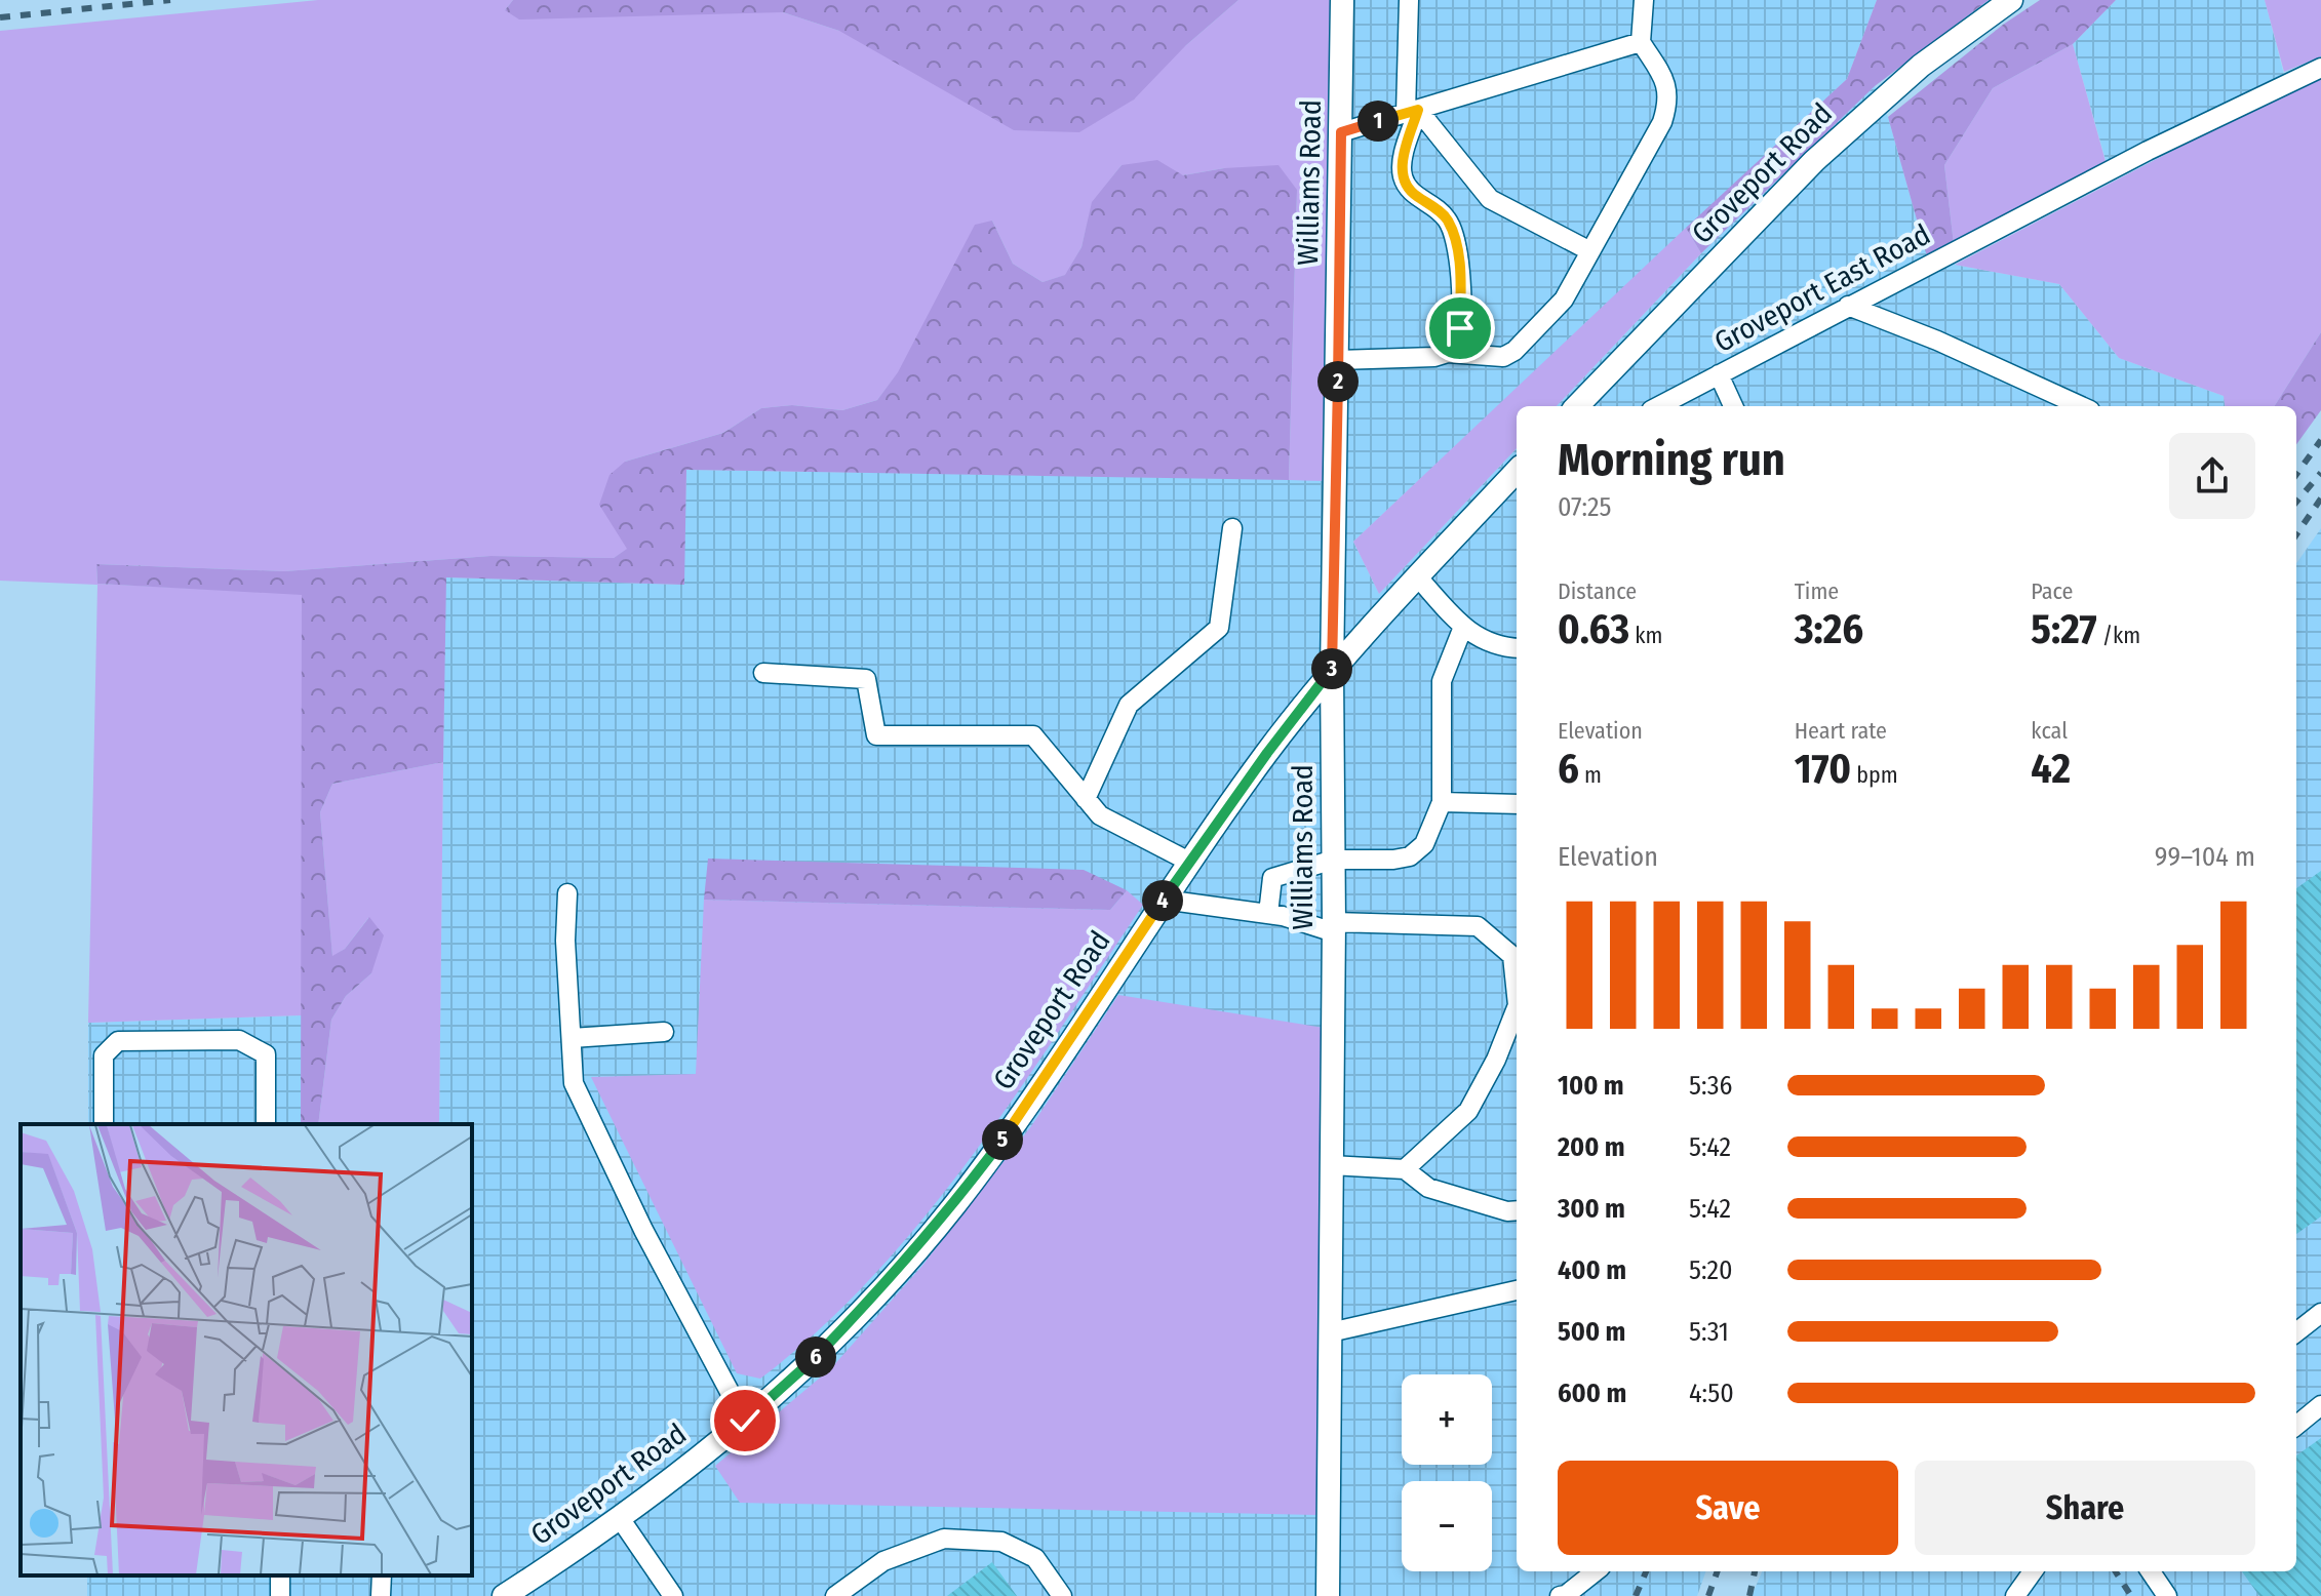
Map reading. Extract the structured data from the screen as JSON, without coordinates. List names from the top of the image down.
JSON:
{
  "streets": {
    "main road": ["Groveport Road", "Williams Road"],
    "lane": ["Groveport East Road"]
  },
  "crossings": [
    ["Groveport Road", "Williams Road"]
  ],
  "page": {
    "pins": [
      "1",
      "2",
      "3",
      "4",
      "5",
      "6"
    ],
    "heading": ["Morning run", "07:25"],
    "stats": [
      ["Distance", "0.63 km"],
      ["Time", "3:26"],
      ["Pace", "5:27 /km"],
      ["Elevation", "6 m"],
      ["Heart rate", "170 bpm"],
      ["kcal", "42"]
    ],
    "chart": ["Elevation", "99–104 m"],
    "list": [
      {
        "name": "100 m",
        "note": "5:36"
      },
      {
        "name": "200 m",
        "note": "5:42"
      },
      {
        "name": "300 m",
        "note": "5:42"
      },
      {
        "name": "400 m",
        "note": "5:20"
      },
      {
        "name": "500 m",
        "note": "5:31"
      },
      {
        "name": "600 m",
        "note": "4:50"
      }
    ],
    "map_buttons": ["+", "−"],
    "buttons": ["Save", "Share"]
  }
}
